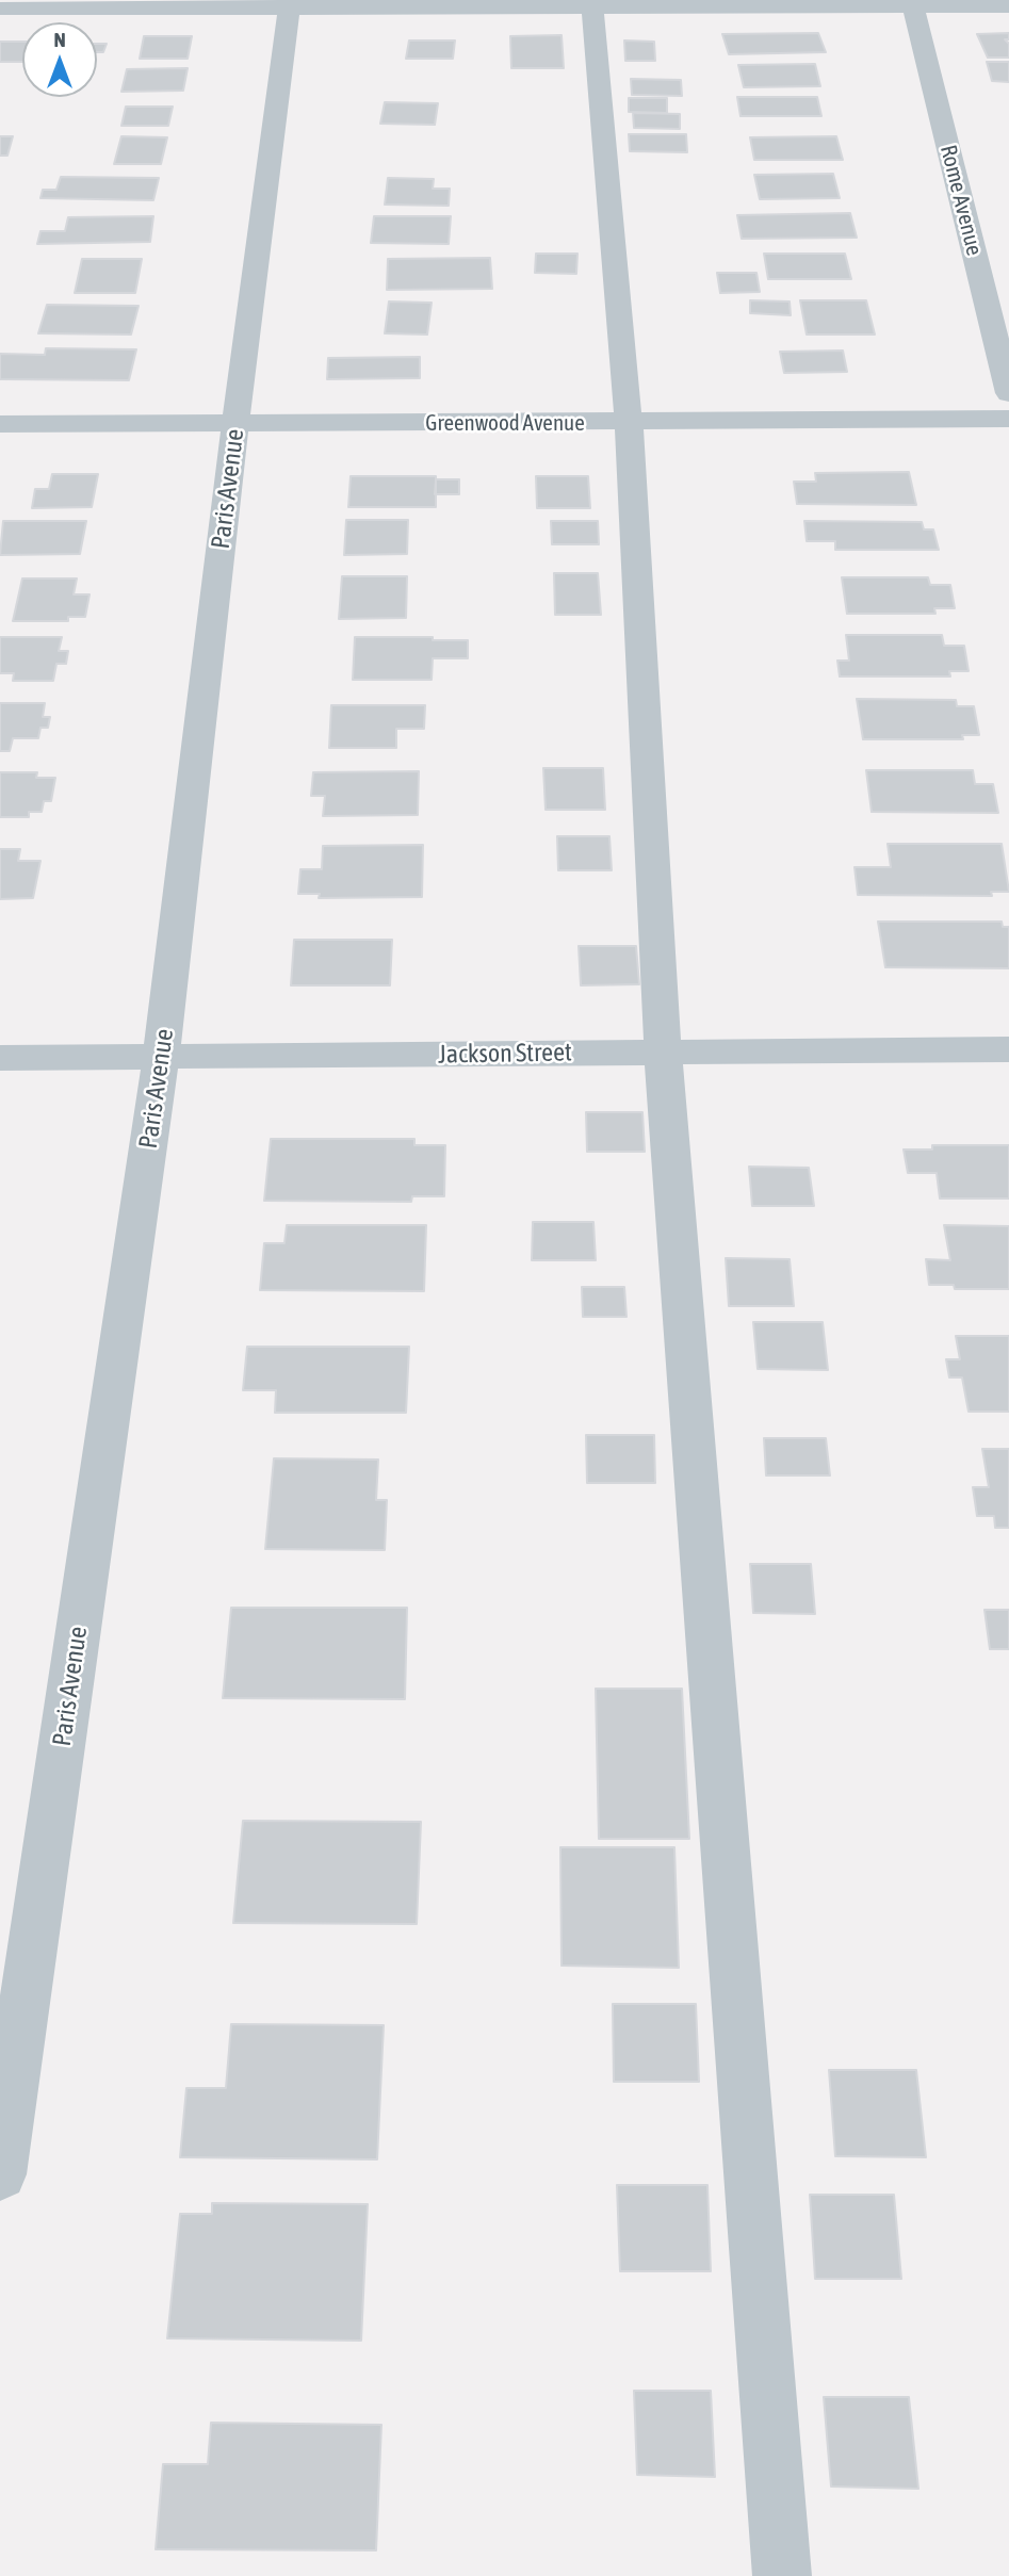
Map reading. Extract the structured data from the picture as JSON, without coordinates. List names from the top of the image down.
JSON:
{
  "streets": {
    "street": [
      "Rome Avenue",
      "Greenwood Avenue",
      "Paris Avenue",
      "Jackson Street"
    ]
  },
  "crossings": [
    ["Greenwood Avenue", "Paris Avenue"],
    ["Paris Avenue", "Jackson Street"]
  ],
  "north": "top"
}
